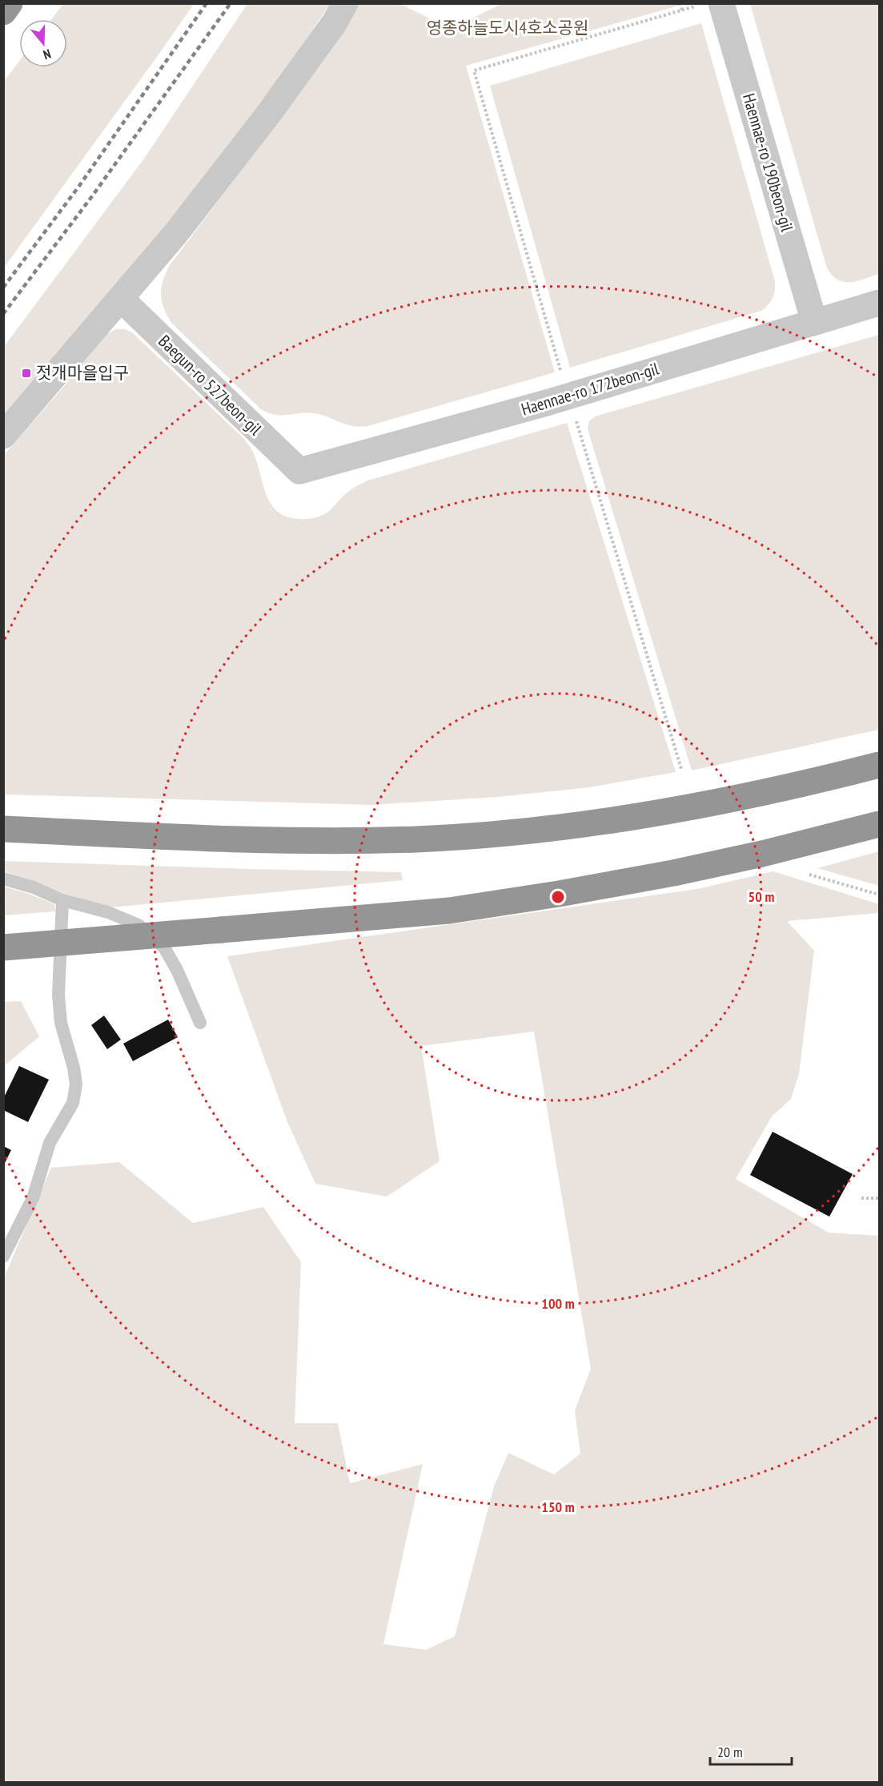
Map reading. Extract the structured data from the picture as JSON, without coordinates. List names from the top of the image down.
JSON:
{
  "streets": {
    "street": ["Haennae-ro 190beon-gil", "Baegun-ro 527beon-gil", "Haennae-ro 172beon-gil"]
  },
  "crossings": [
    ["Haennae-ro 190beon-gil", "Haennae-ro 172beon-gil"],
    ["Baegun-ro 527beon-gil", "Haennae-ro 172beon-gil"]
  ],
  "parks": ["영종하늘도시4호소공원"],
  "places": {
    "transit": ["젓개마을입구"]
  },
  "scale_bar": "20 m",
  "north": "bottom",
  "rings": ["50 m", "100 m", "150 m"]
}
